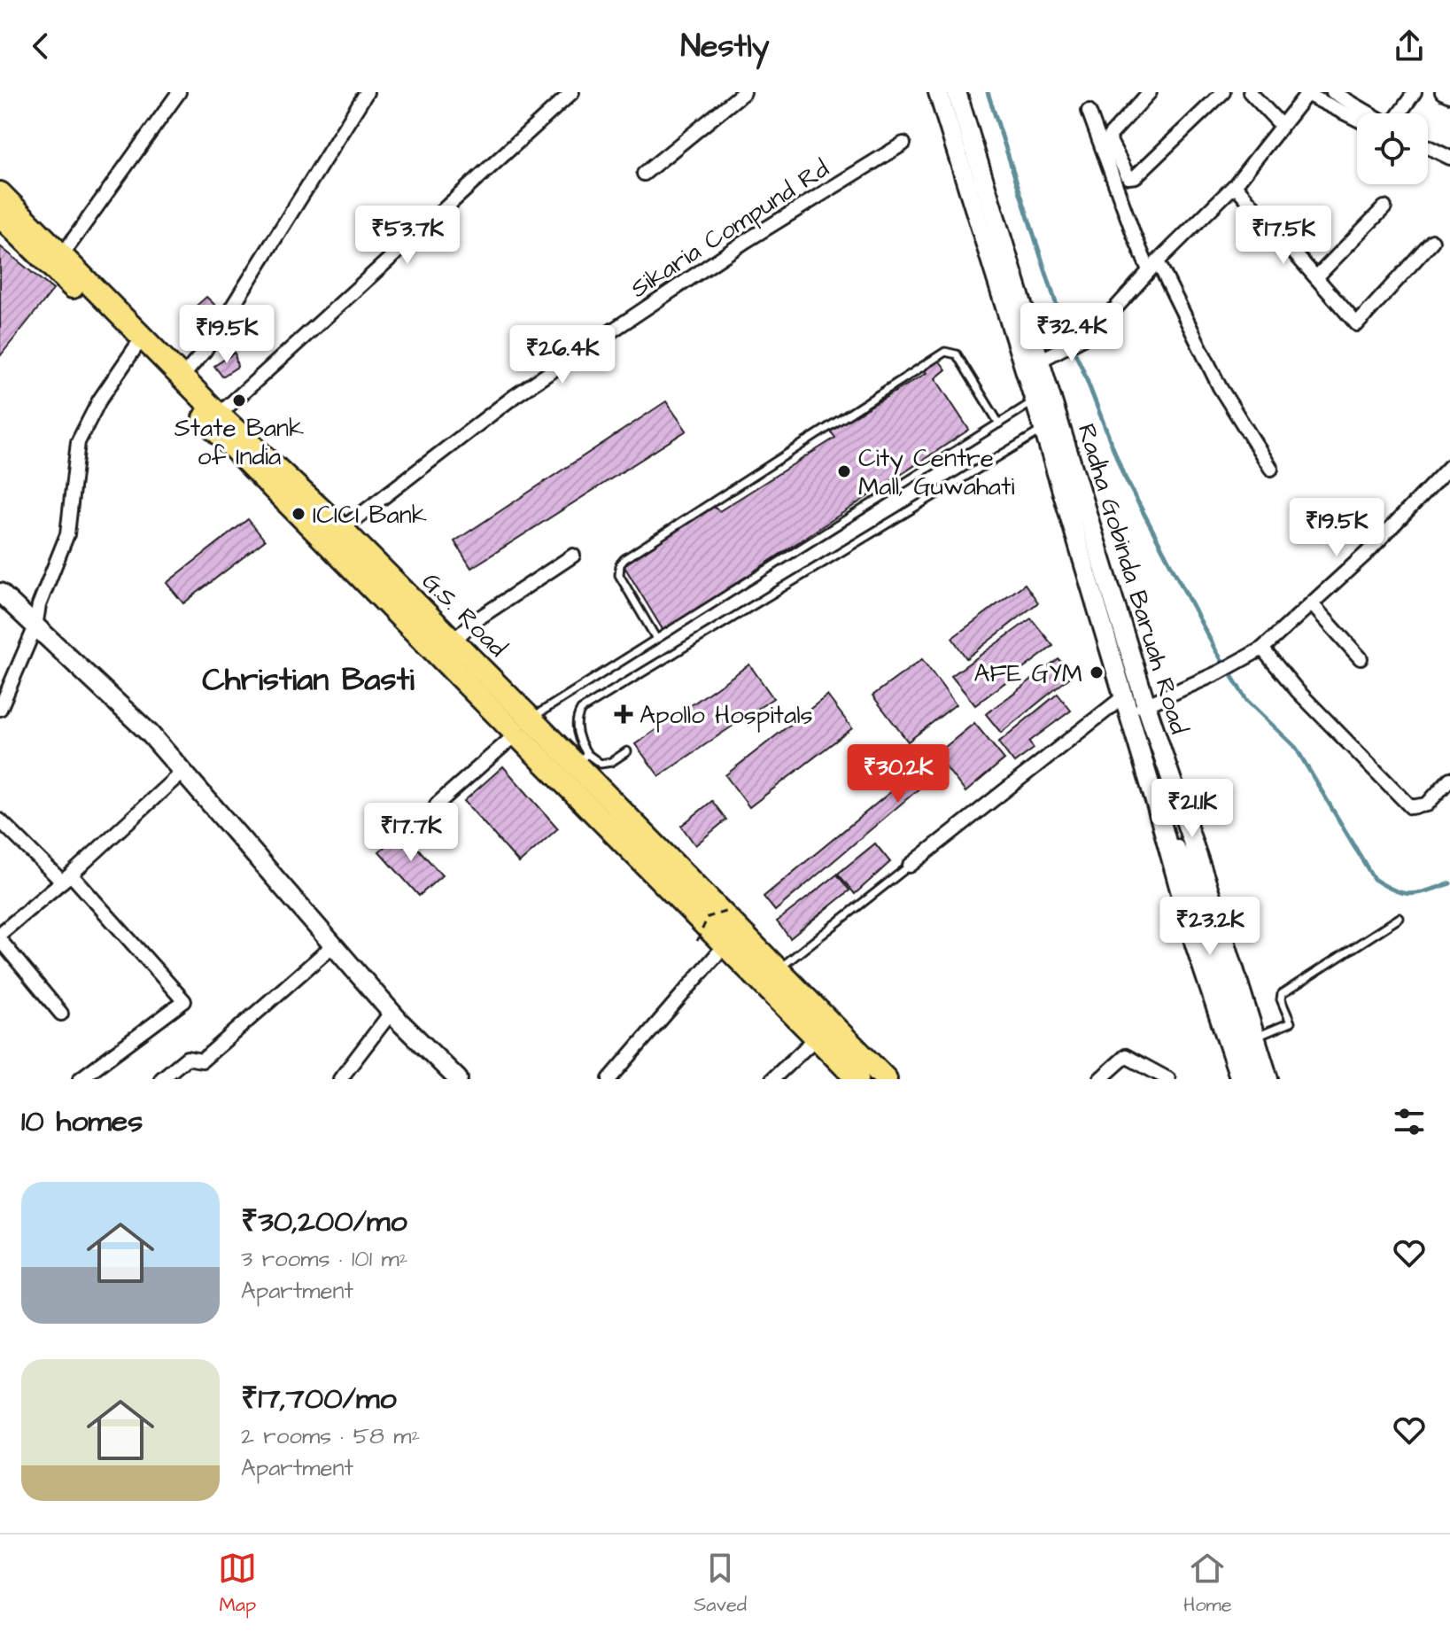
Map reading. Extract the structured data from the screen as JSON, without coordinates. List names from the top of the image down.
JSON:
{
  "streets": {
    "main road": ["Radha Gobinda Baruah Road", "G.S. Road"],
    "street": ["Sikaria Compund Rd"]
  },
  "crossings": [
    ["Sikaria Compund Rd", "G.S. Road"]
  ],
  "districts": ["Christian Basti"],
  "places": {
    "other": [
      "State Bank of India",
      "City Centre Mall, Guwahati",
      "ICICI Bank",
      "AFE GYM"
    ],
    "health": ["Apollo Hospitals"]
  },
  "page": {
    "header": "Nestly",
    "price": [
      "₹53.7K",
      "₹17.5K",
      "₹32.4K",
      "₹19.5K",
      "₹26.4K",
      "₹19.5K",
      "₹30.2K",
      "₹21.1K",
      "₹17.7K",
      "₹23.2K"
    ],
    "heading": "10 homes",
    "list": [
      {
        "name": "₹30,200/mo",
        "note": "3 rooms · 101 m² · Apartment"
      },
      {
        "name": "₹17,700/mo",
        "note": "2 rooms · 58 m² · Apartment"
      }
    ],
    "tabs": ["Map", "Saved", "Home"]
  }
}
